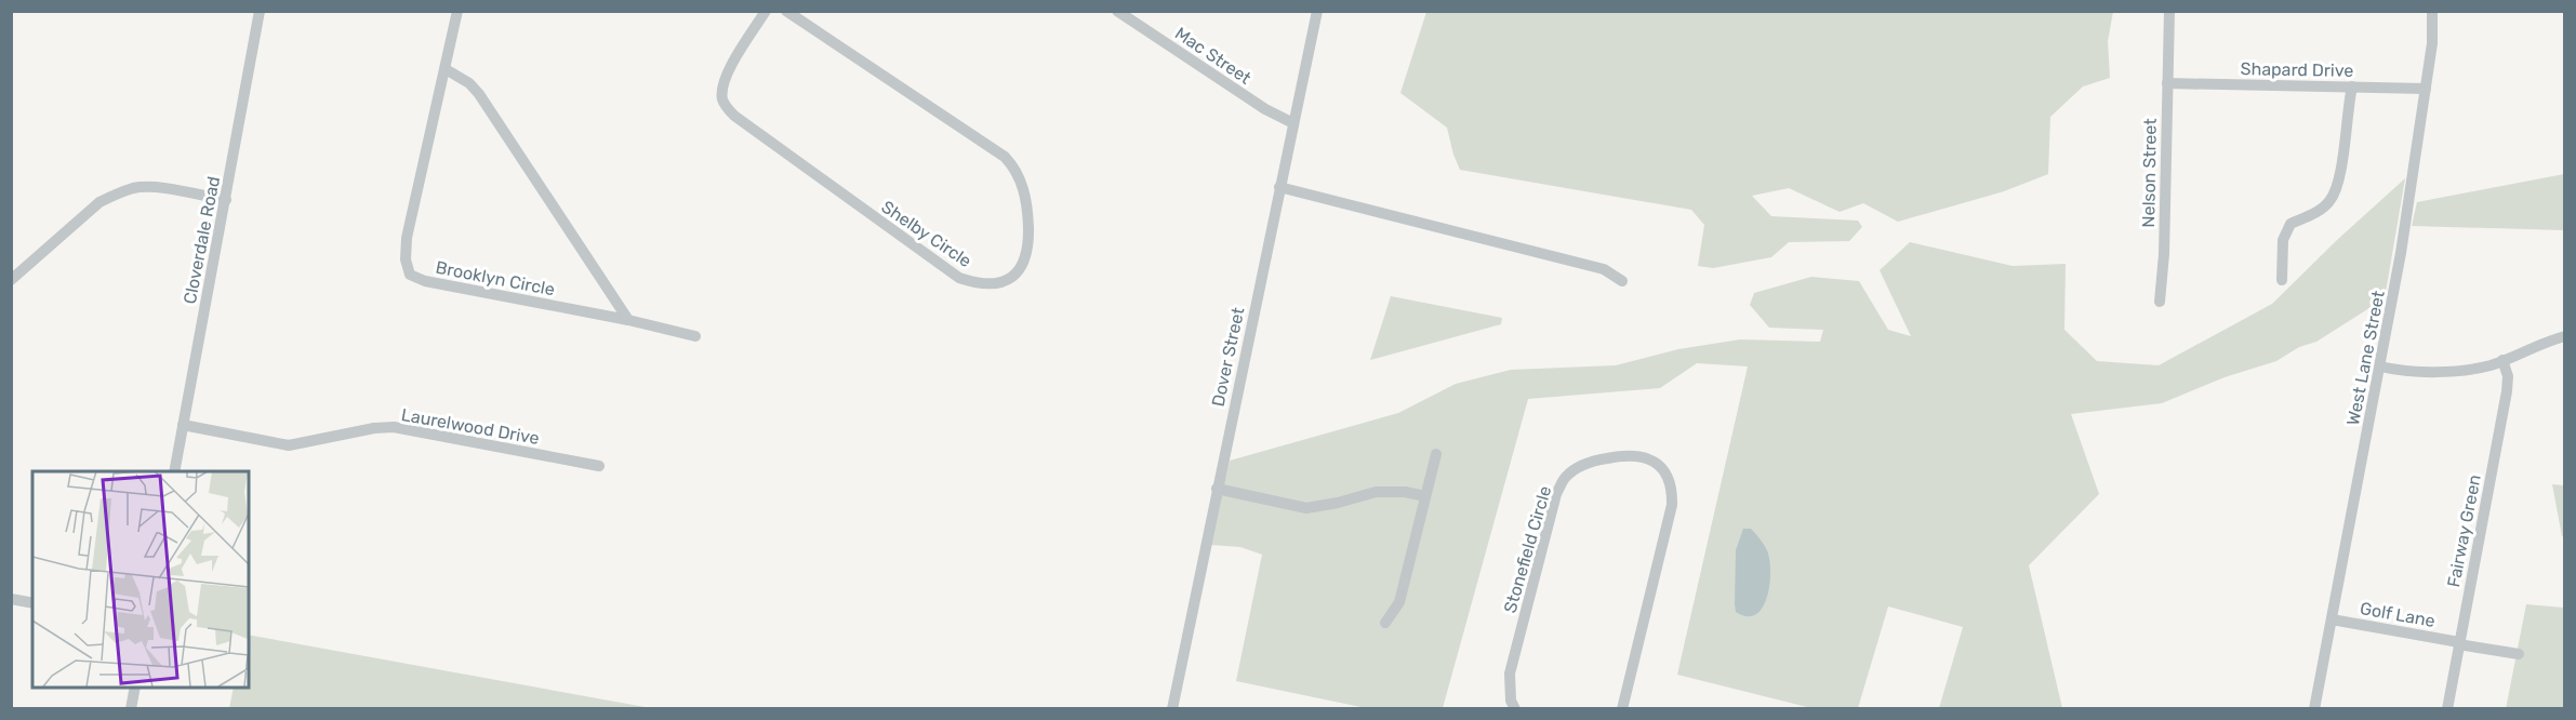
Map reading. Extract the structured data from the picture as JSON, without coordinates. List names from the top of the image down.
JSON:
{
  "streets": {
    "street": [
      "Mac Street",
      "Shapard Drive",
      "Nelson Street",
      "Shelby Circle",
      "Cloverdale Road",
      "Brooklyn Circle",
      "Dover Street",
      "West Lane Street",
      "Laurelwood Drive",
      "Fairway Green",
      "Stonefield Circle",
      "Golf Lane"
    ]
  },
  "crossings": [
    ["Mac Street", "Dover Street"],
    ["Shapard Drive", "Nelson Street"],
    ["Shapard Drive", "West Lane Street"],
    ["Cloverdale Road", "Laurelwood Drive"],
    ["West Lane Street", "Golf Lane"],
    ["Fairway Green", "Golf Lane"]
  ]
}
